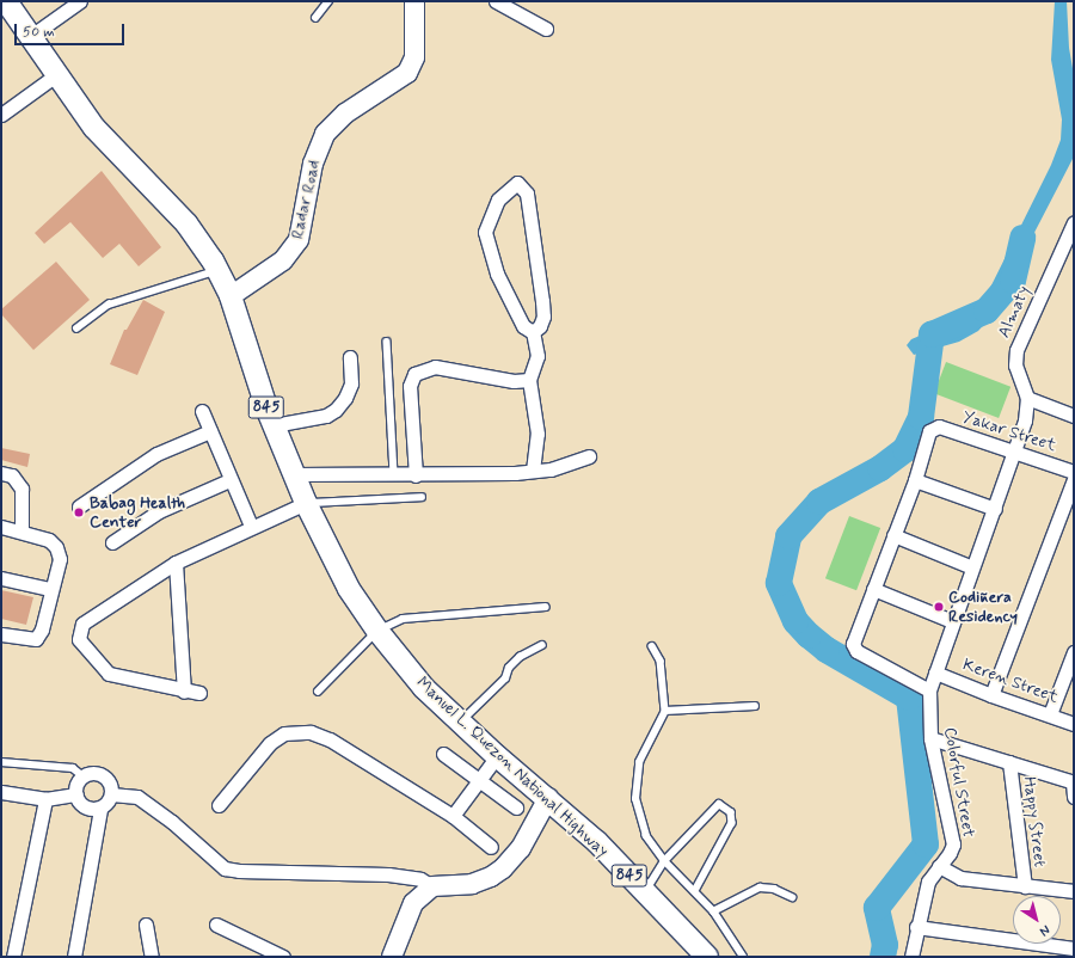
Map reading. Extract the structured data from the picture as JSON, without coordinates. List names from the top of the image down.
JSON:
{
  "streets": {
    "main road": ["845", "Manuel L. Quezon National Highway"],
    "street": [
      "Radar Road",
      "Almaty",
      "Yakar Street",
      "Keren Street",
      "Colorful Street",
      "Happy Street"
    ]
  },
  "crossings": [
    ["Radar Road", "Manuel L. Quezon National Highway"],
    ["Almaty", "Colorful Street"],
    ["Yakar Street", "Colorful Street"],
    ["Keren Street", "Colorful Street"]
  ],
  "places": ["Babag Health Center", "Codiñera Residency"],
  "scale_bar": "50 m",
  "north": "bottom right"
}
